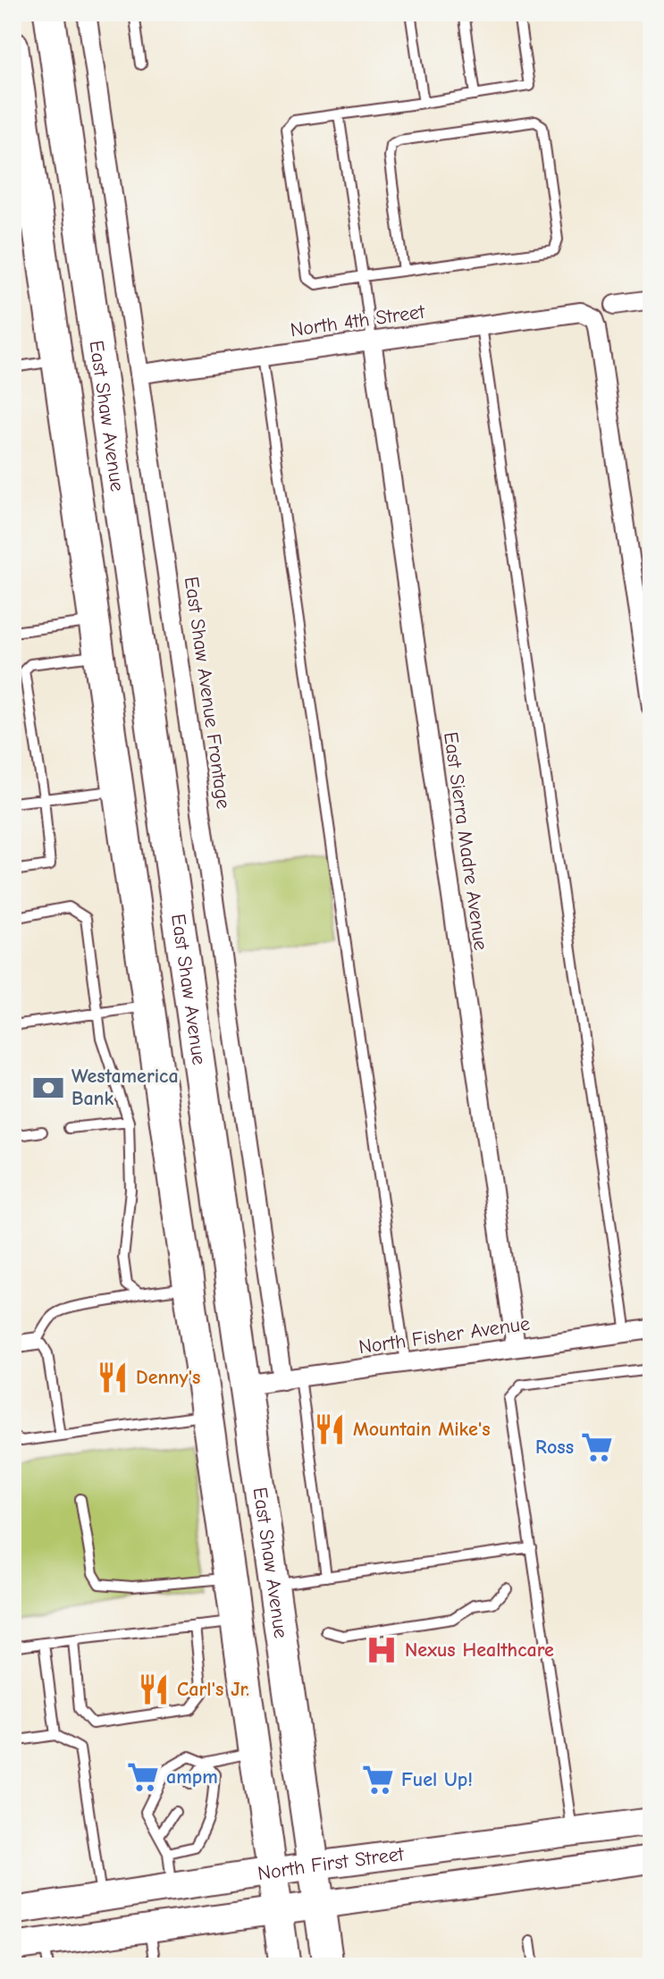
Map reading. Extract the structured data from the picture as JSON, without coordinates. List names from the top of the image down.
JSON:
{
  "streets": {
    "main road": ["East Shaw Avenue", "North First Street"],
    "street": [
      "North 4th Street",
      "East Shaw Avenue Frontage",
      "East Sierra Madre Avenue",
      "North Fisher Avenue"
    ]
  },
  "crossings": [
    ["North 4th Street", "East Shaw Avenue Frontage"],
    ["North 4th Street", "East Sierra Madre Avenue"],
    ["East Shaw Avenue", "North Fisher Avenue"],
    ["East Shaw Avenue", "North First Street"],
    ["East Shaw Avenue Frontage", "North Fisher Avenue"],
    ["East Sierra Madre Avenue", "North Fisher Avenue"]
  ],
  "places": {
    "bank": ["Westamerica Bank"],
    "restaurant": ["Denny's", "Mountain Mike's", "Carl's Jr."],
    "supermarket": ["Ross", "ampm", "Fuel Up!"],
    "hospital": ["Nexus Healthcare"]
  }
}
